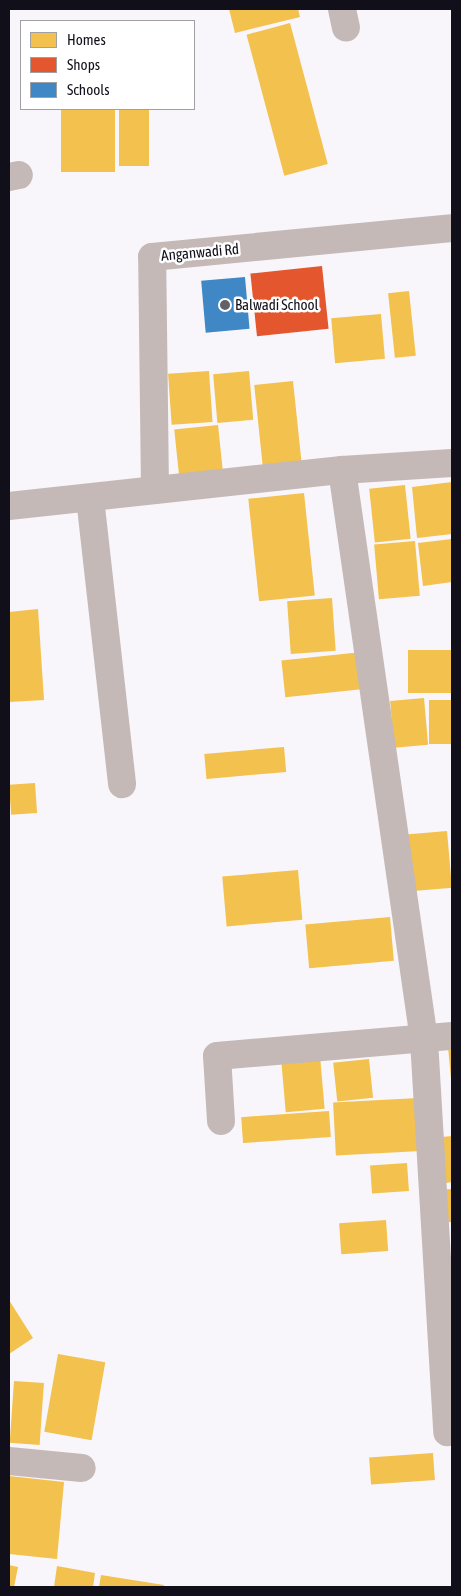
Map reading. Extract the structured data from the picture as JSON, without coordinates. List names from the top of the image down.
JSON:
{
  "streets": {
    "street": ["Anganwadi Rd"]
  },
  "places": ["Balwadi School"],
  "legend": ["Homes", "Shops", "Schools"]
}
